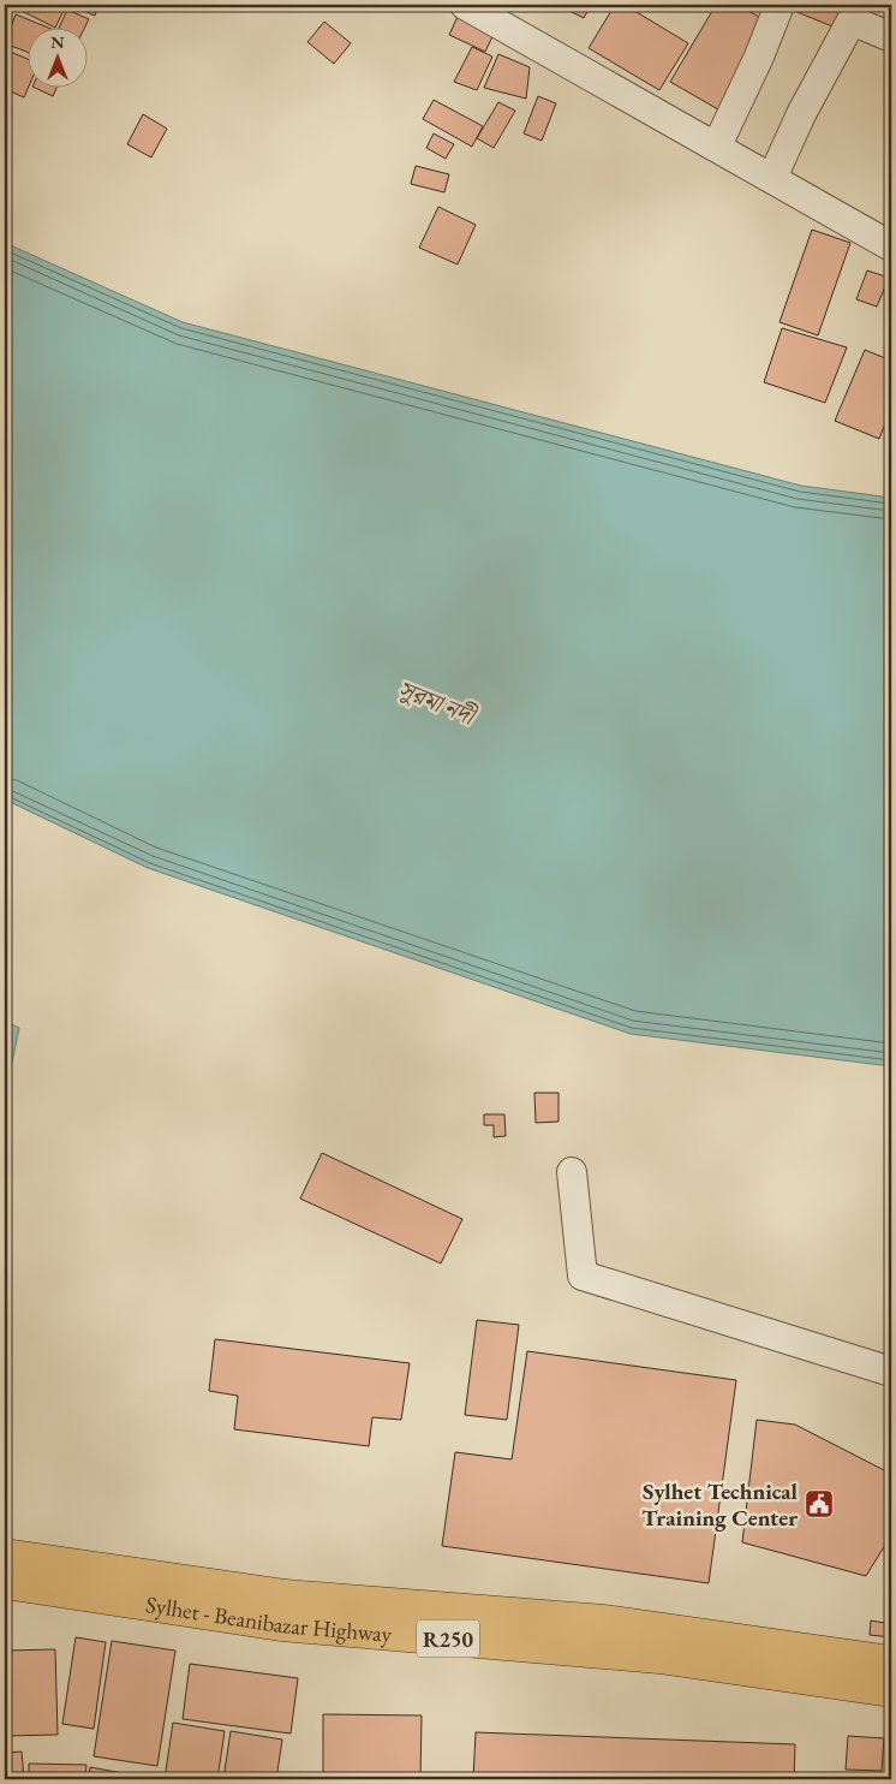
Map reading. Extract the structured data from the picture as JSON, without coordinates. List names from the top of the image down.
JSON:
{
  "streets": {
    "main road": ["Sylhet - Beanibazar Highway", "R250"]
  },
  "water": ["সুরমা নদী"],
  "places": {
    "public building": ["Sylhet Technical Training Center"]
  },
  "north": "top"
}
